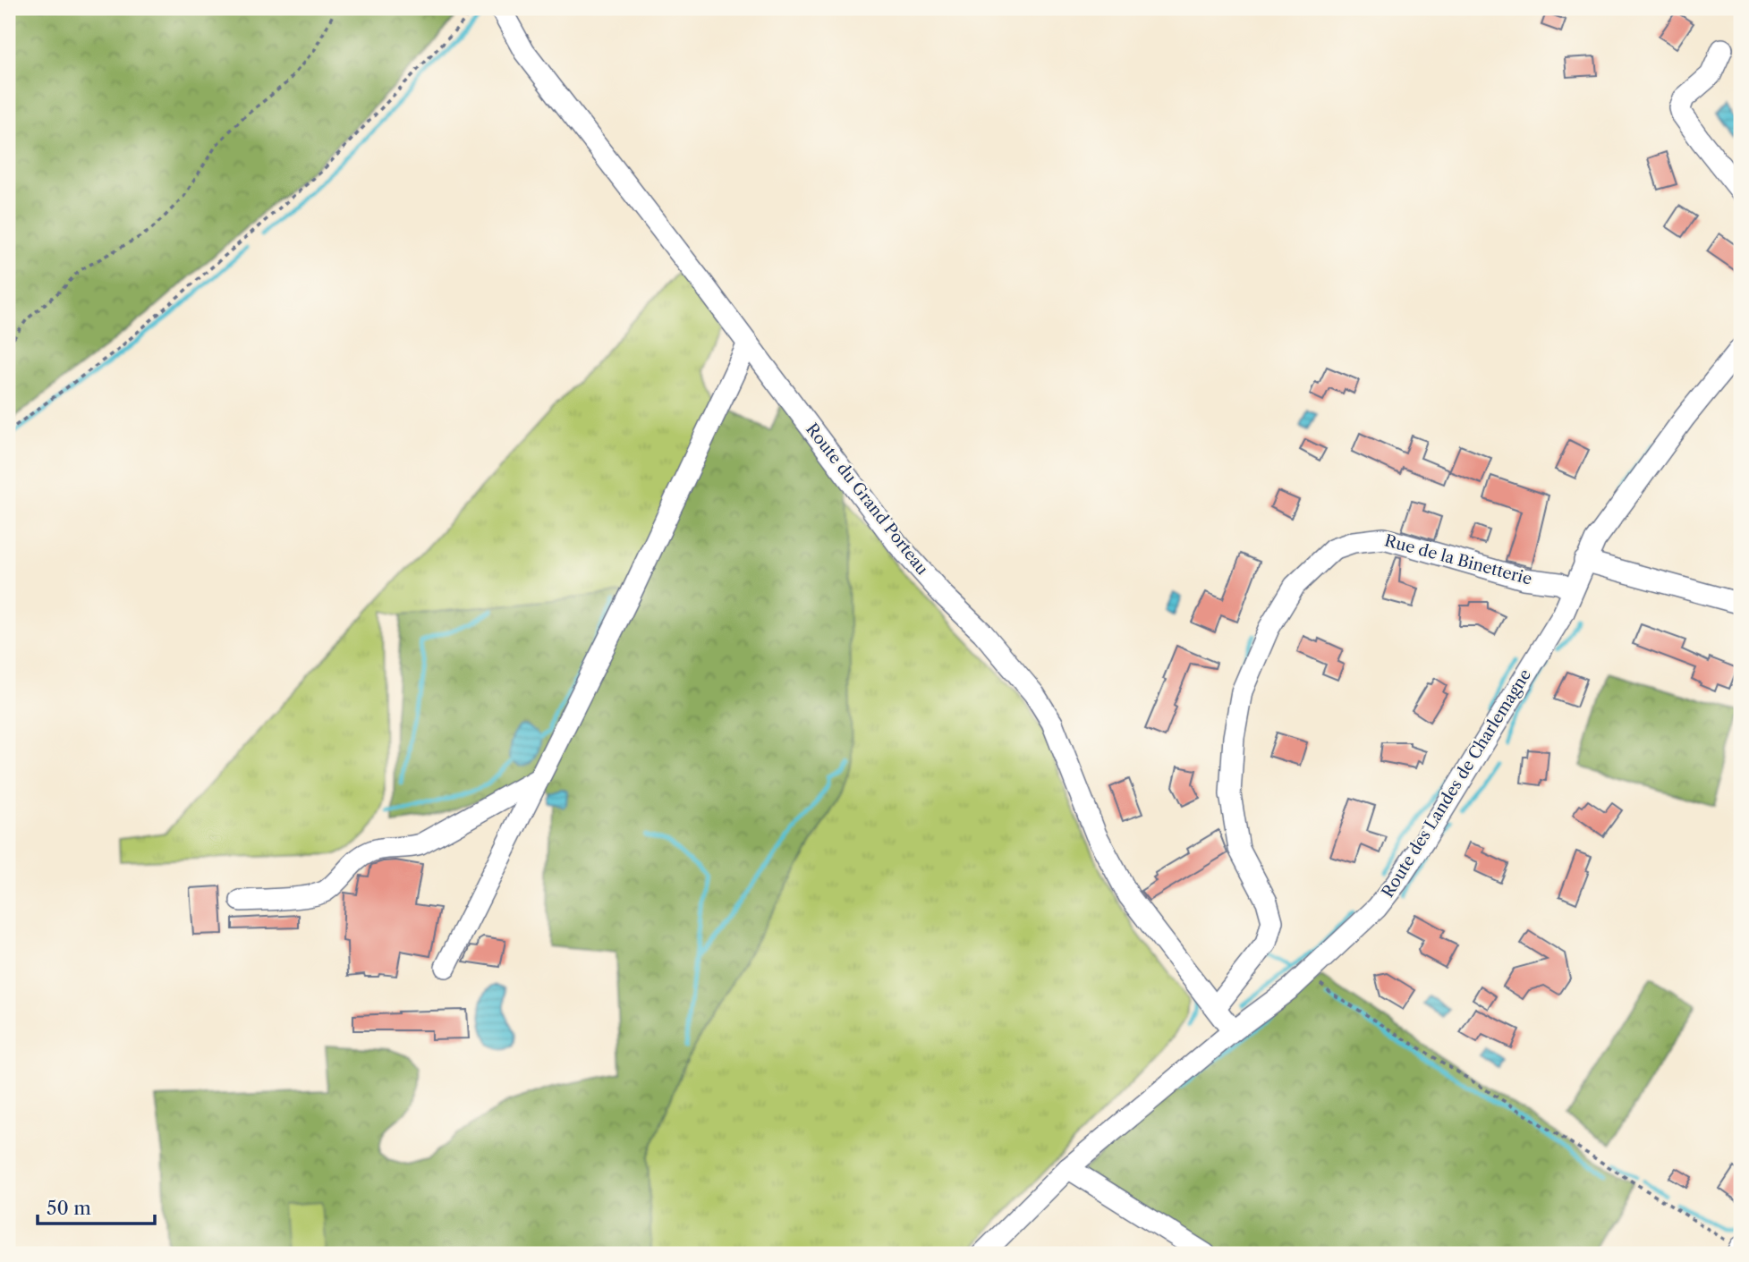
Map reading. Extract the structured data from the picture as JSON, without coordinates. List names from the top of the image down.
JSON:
{
  "streets": {
    "street": ["Route du Grand Porteau", "Rue de la Binetterie", "Route des Landes de Charlemagne"]
  },
  "crossings": [
    ["Route du Grand Porteau", "Rue de la Binetterie"],
    ["Route du Grand Porteau", "Route des Landes de Charlemagne"],
    ["Rue de la Binetterie", "Route des Landes de Charlemagne"]
  ],
  "scale_bar": "50 m"
}
